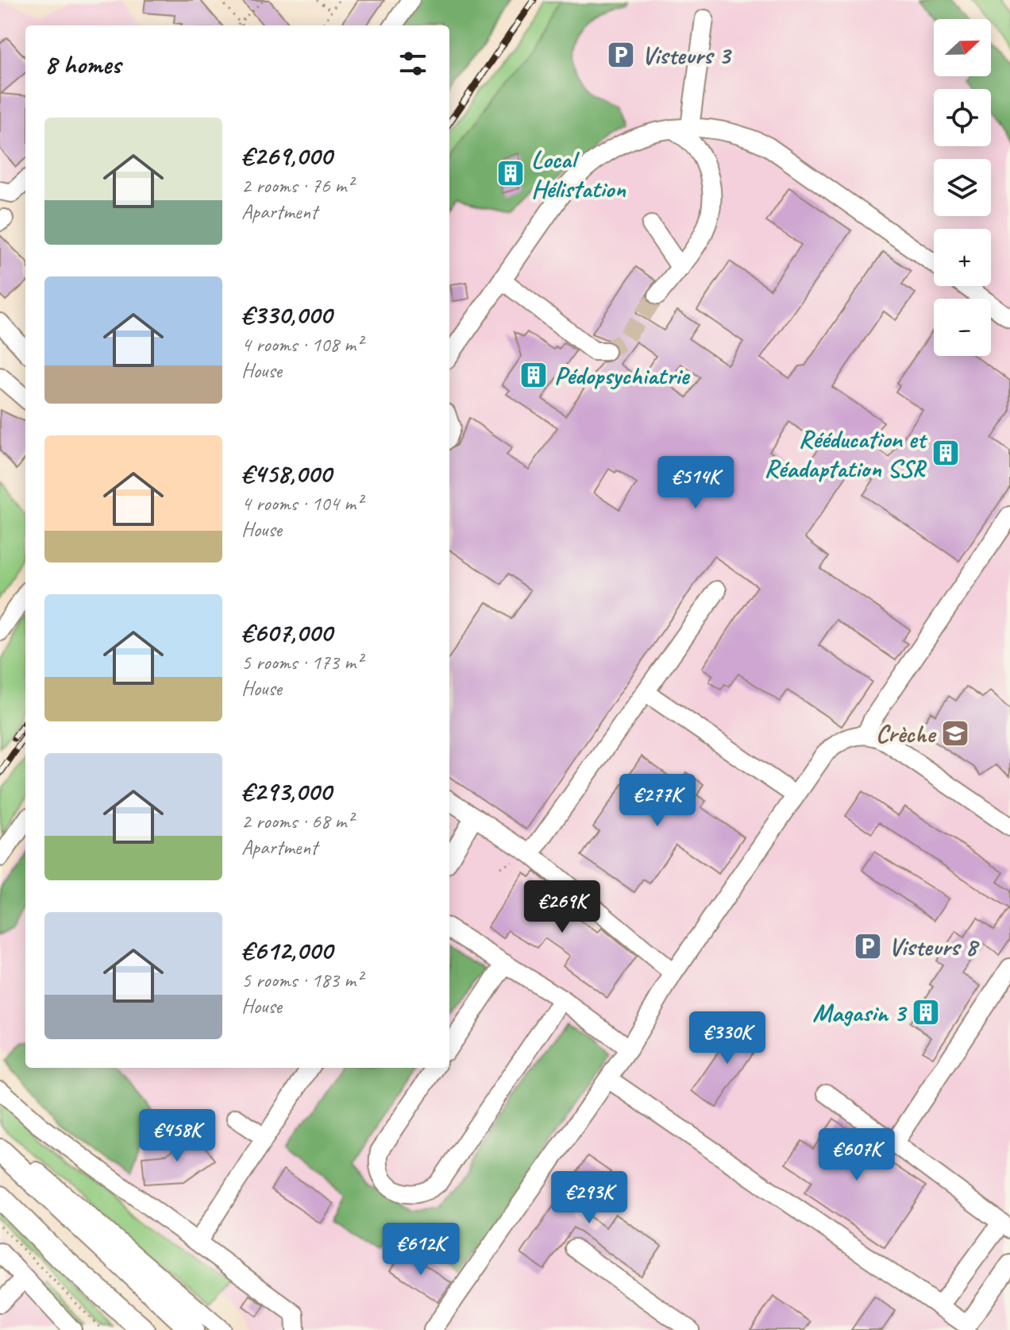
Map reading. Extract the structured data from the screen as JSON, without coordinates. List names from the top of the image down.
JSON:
{
  "places": {
    "parking": ["Visteurs 3", "Visteurs 8"],
    "building": [
      "Local Hélistation",
      "Pédopsychiatrie",
      "Rééducation et Réadaptation SSR",
      "Magasin 3"
    ],
    "school or university": ["Crèche"]
  },
  "north": "right",
  "page": {
    "map_buttons": ["+", "−"],
    "heading": "8 homes",
    "list": [
      {
        "name": "€269,000",
        "note": "2 rooms · 76 m² · Apartment"
      },
      {
        "name": "€330,000",
        "note": "4 rooms · 108 m² · House"
      },
      {
        "name": "€458,000",
        "note": "4 rooms · 104 m² · House"
      },
      {
        "name": "€607,000",
        "note": "5 rooms · 173 m² · House"
      },
      {
        "name": "€293,000",
        "note": "2 rooms · 68 m² · Apartment"
      },
      {
        "name": "€612,000",
        "note": "5 rooms · 183 m² · House"
      }
    ],
    "price": [
      "€514K",
      "€277K",
      "€269K",
      "€330K",
      "€458K",
      "€607K",
      "€293K",
      "€612K"
    ]
  }
}
